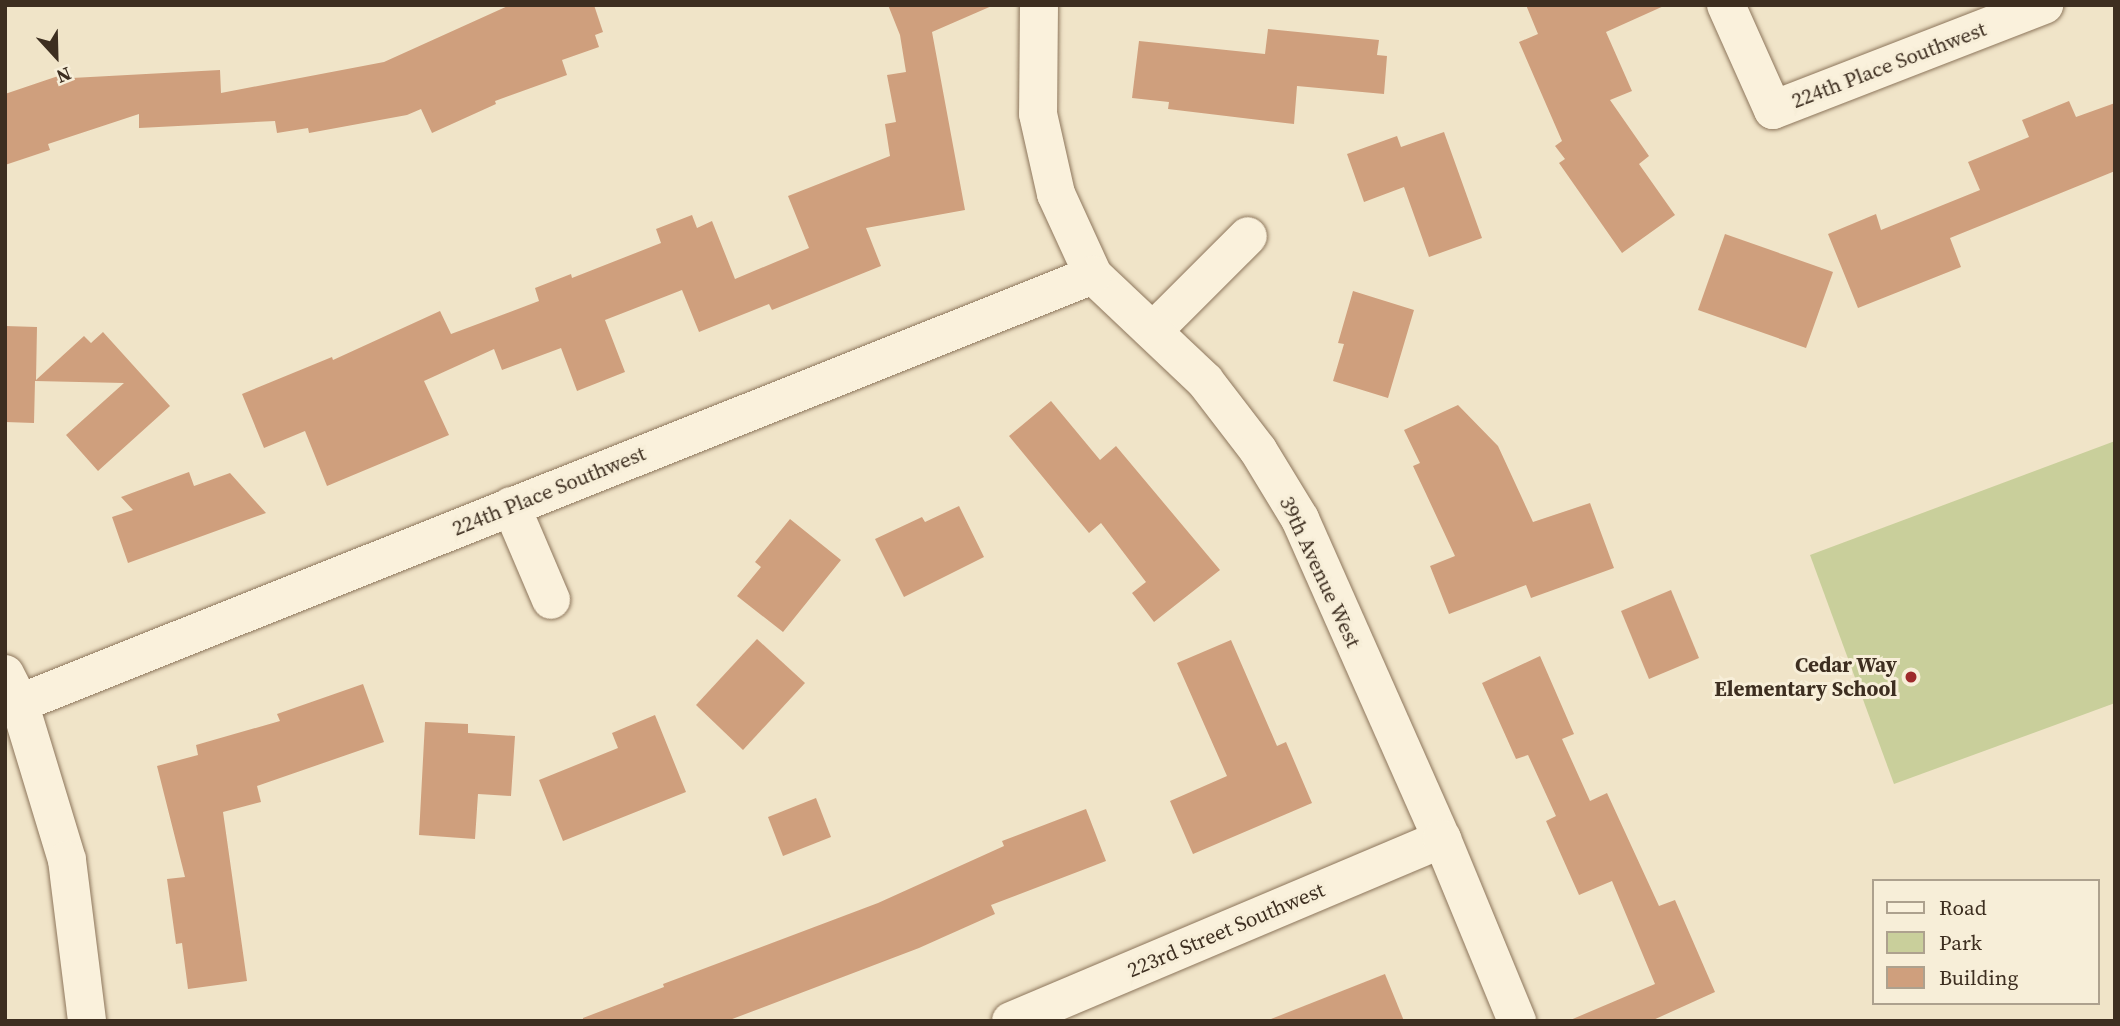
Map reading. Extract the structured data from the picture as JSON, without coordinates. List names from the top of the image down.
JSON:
{
  "streets": {
    "street": ["224th Place Southwest", "39th Avenue West", "223rd Street Southwest"]
  },
  "crossings": [
    ["224th Place Southwest", "39th Avenue West"],
    ["39th Avenue West", "223rd Street Southwest"]
  ],
  "places": ["Cedar Way Elementary School"],
  "legend": ["Road", "Park", "Building"],
  "north": "bottom"
}
